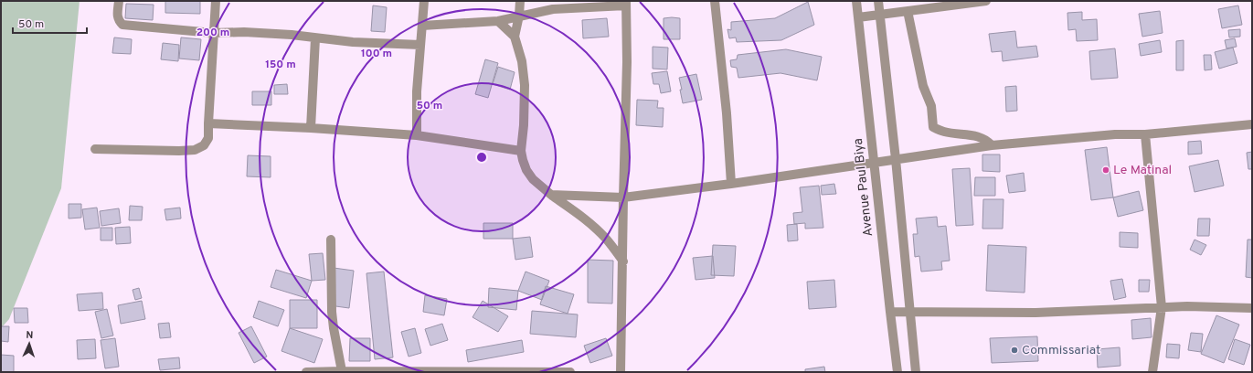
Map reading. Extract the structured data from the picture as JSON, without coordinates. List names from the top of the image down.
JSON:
{
  "streets": {
    "street": ["Avenue Paul Biya"]
  },
  "places": ["Le Matinal", "Commissariat"],
  "scale_bar": "50 m",
  "north": "top",
  "rings": [
    "200 m",
    "100 m",
    "150 m",
    "50 m"
  ]
}
